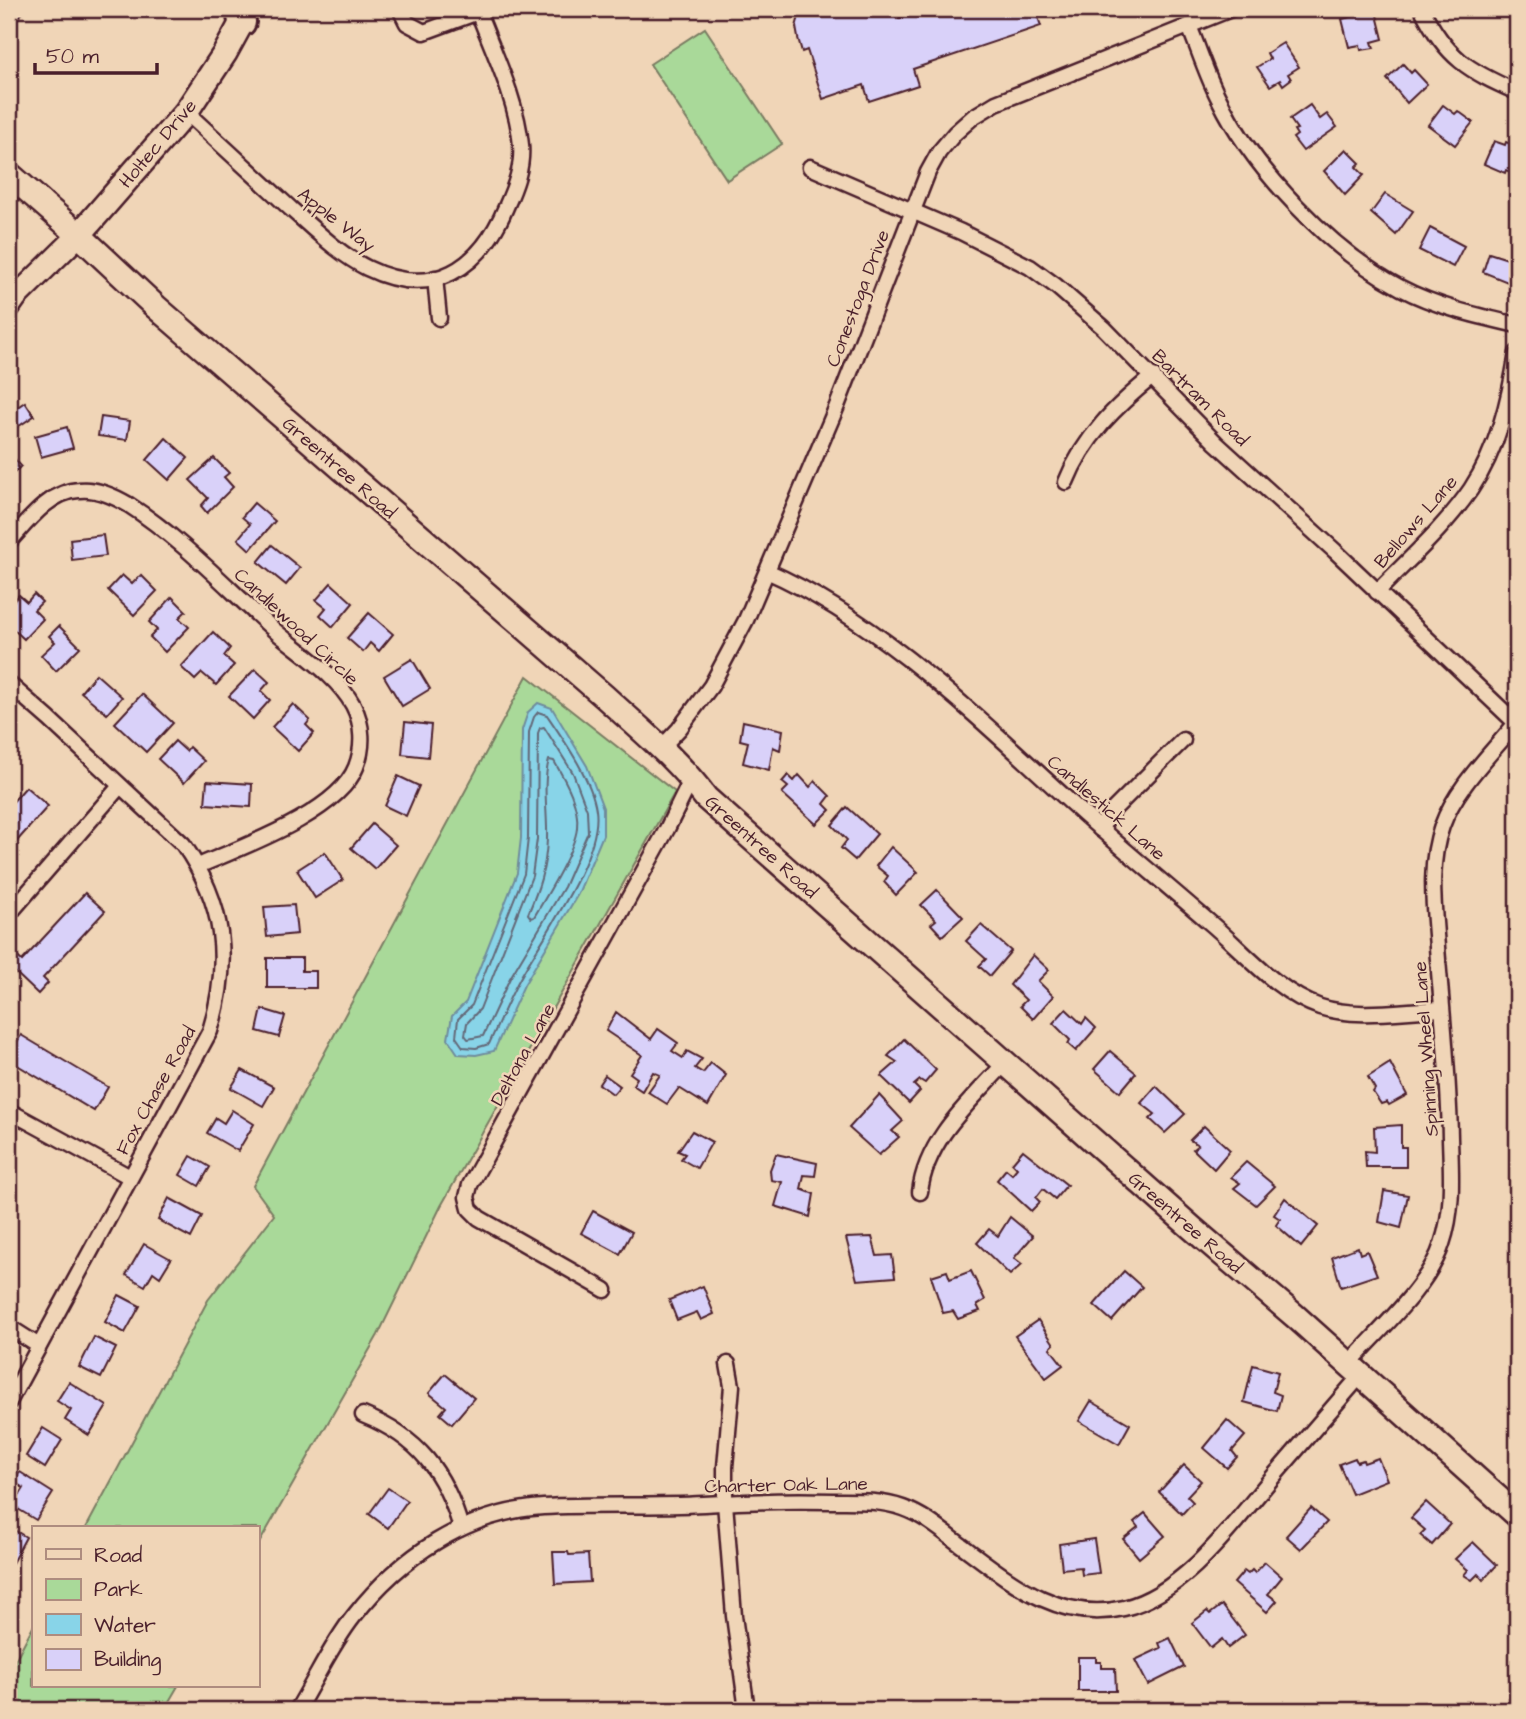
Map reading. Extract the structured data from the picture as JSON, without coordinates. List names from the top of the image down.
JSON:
{
  "streets": {
    "main road": ["Holtec Drive", "Greentree Road"],
    "street": [
      "Apple Way",
      "Conestoga Drive",
      "Bartram Road",
      "Bellows Lane",
      "Candlewood Circle",
      "Candlestick Lane",
      "Spinning Wheel Lane",
      "Deltona Lane",
      "Fox Chase Road",
      "Charter Oak Lane"
    ]
  },
  "crossings": [
    ["Holtec Drive", "Apple Way"],
    ["Holtec Drive", "Greentree Road"],
    ["Conestoga Drive", "Bartram Road"],
    ["Conestoga Drive", "Greentree Road"],
    ["Conestoga Drive", "Candlestick Lane"],
    ["Bartram Road", "Bellows Lane"],
    ["Bartram Road", "Spinning Wheel Lane"],
    ["Greentree Road", "Spinning Wheel Lane"],
    ["Greentree Road", "Deltona Lane"],
    ["Greentree Road", "Charter Oak Lane"],
    ["Candlewood Circle", "Fox Chase Road"],
    ["Candlestick Lane", "Spinning Wheel Lane"],
    ["Spinning Wheel Lane", "Charter Oak Lane"]
  ],
  "legend": [
    "Road",
    "Park",
    "Water",
    "Building"
  ],
  "scale_bar": "50 m"
}
